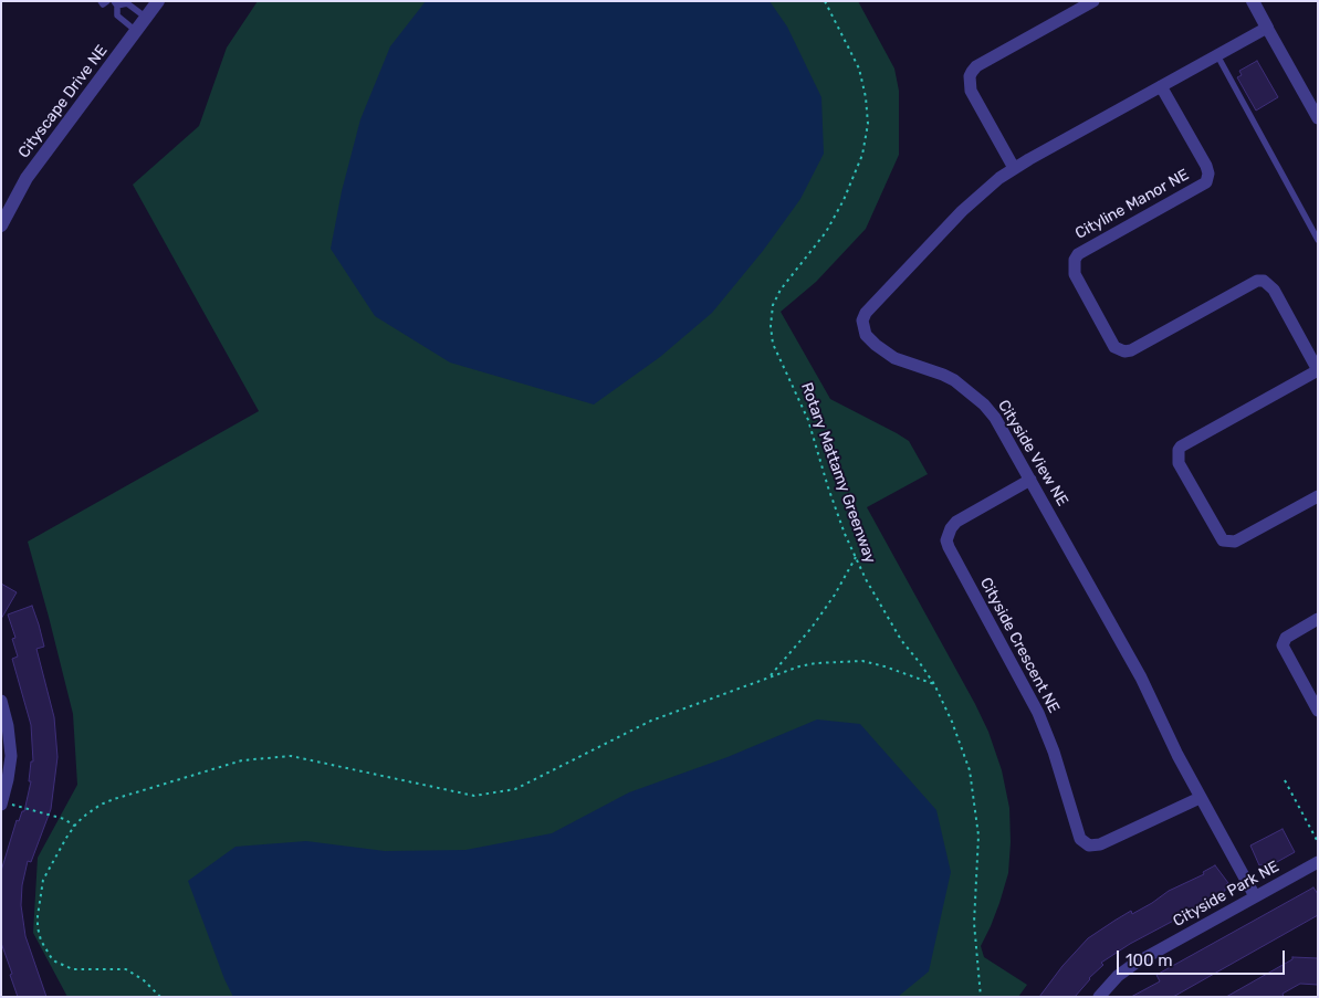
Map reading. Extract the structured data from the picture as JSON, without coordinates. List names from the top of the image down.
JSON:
{
  "streets": {
    "street": [
      "Cityscape Drive NE",
      "Cityline Manor NE",
      "Cityside View NE",
      "Cityside Crescent NE",
      "Cityside Park NE"
    ],
    "path": ["Rotary Mattamy Greenway"]
  },
  "crossings": [
    ["Cityline Manor NE", "Cityside View NE"],
    ["Cityside View NE", "Cityside Crescent NE"],
    ["Cityside View NE", "Cityside Park NE"]
  ],
  "scale_bar": "100 m"
}
